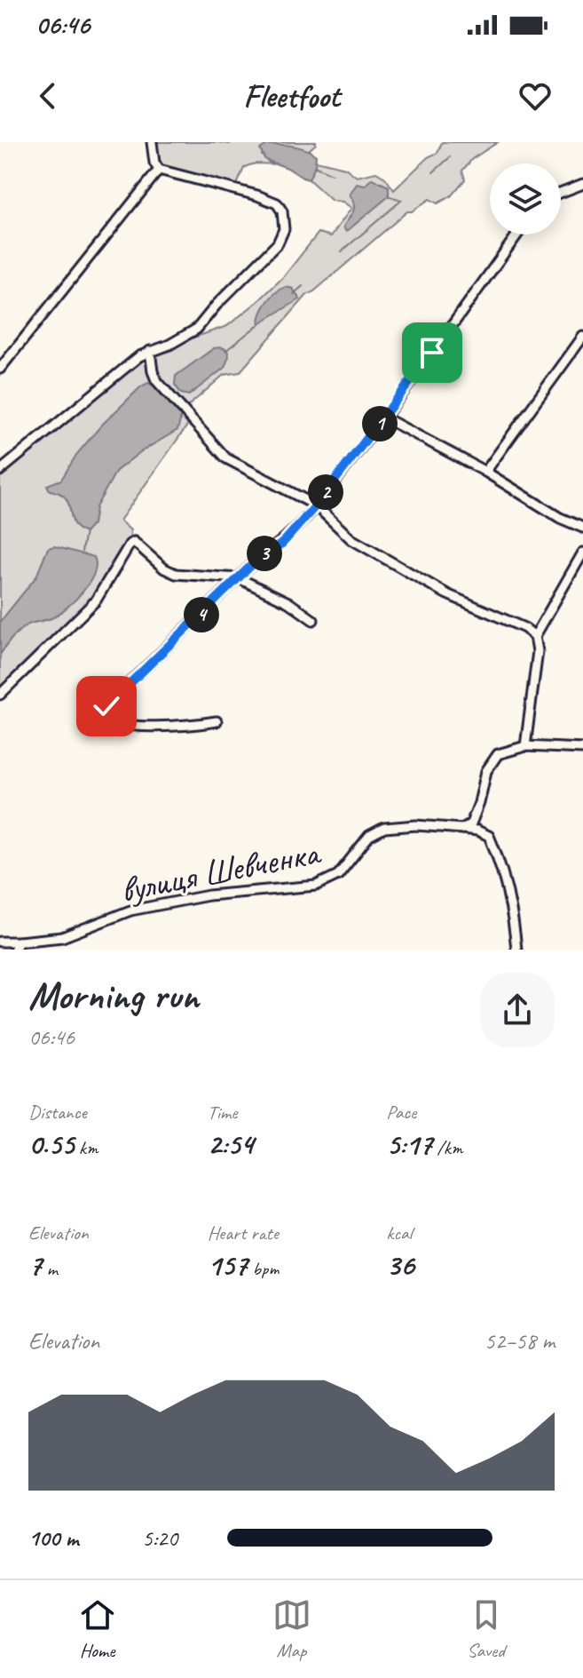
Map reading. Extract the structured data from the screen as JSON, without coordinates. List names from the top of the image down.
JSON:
{
  "streets": {
    "street": ["вулиця Шевченка"]
  },
  "page": {
    "status": "06:46",
    "header": "Fleetfoot",
    "pins": [
      "1",
      "2",
      "3",
      "4"
    ],
    "heading": ["Morning run", "06:46"],
    "stats": [
      ["Distance", "0.55 km"],
      ["Time", "2:54"],
      ["Pace", "5:17 /km"],
      ["Elevation", "7 m"],
      ["Heart rate", "157 bpm"],
      ["kcal", "36"]
    ],
    "chart": ["Elevation", "52–58 m"],
    "list": [
      {
        "name": "100 m",
        "note": "5:20"
      }
    ],
    "tabs": ["Home", "Map", "Saved"]
  }
}
